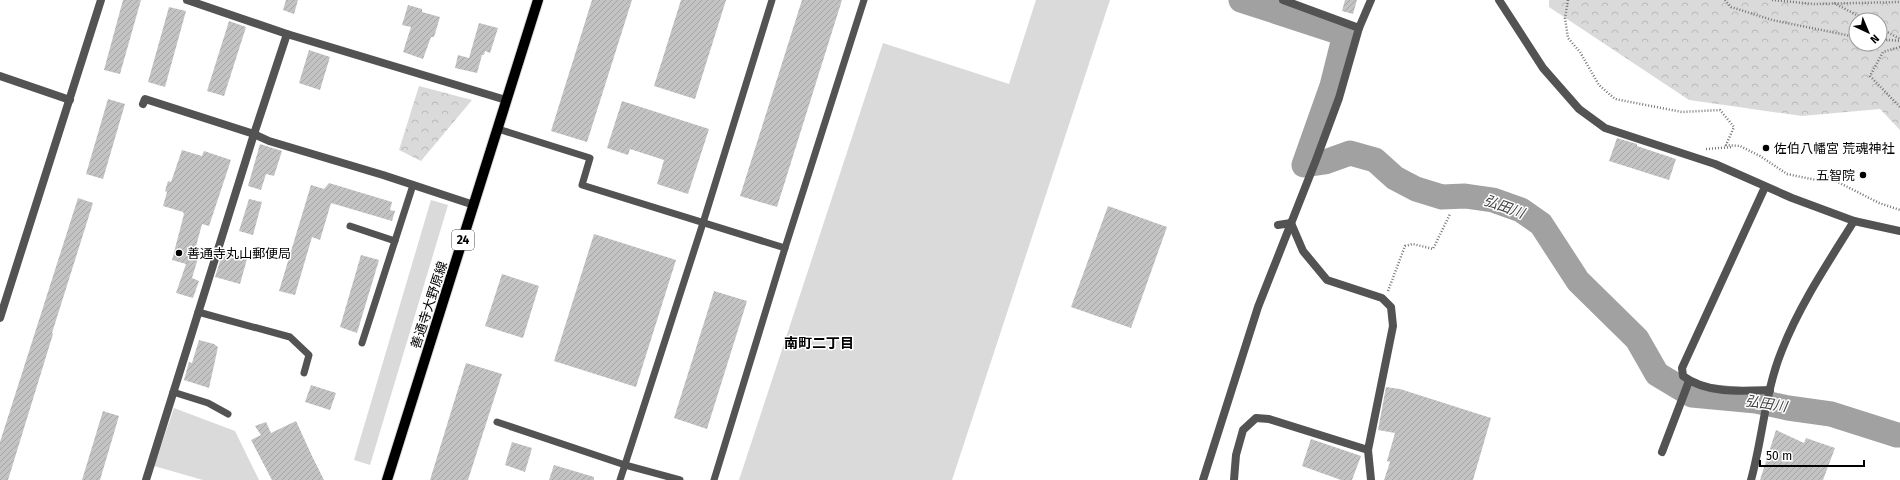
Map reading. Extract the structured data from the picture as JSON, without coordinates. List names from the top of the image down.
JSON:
{
  "streets": {
    "main road": ["24", "善通寺大野原線"]
  },
  "districts": ["南町二丁目"],
  "water": ["弘田川"],
  "places": ["佐伯八幡宮 荒魂神社", "五智院", "善通寺丸山郵便局"],
  "scale_bar": "50 m",
  "north": "bottom right"
}
